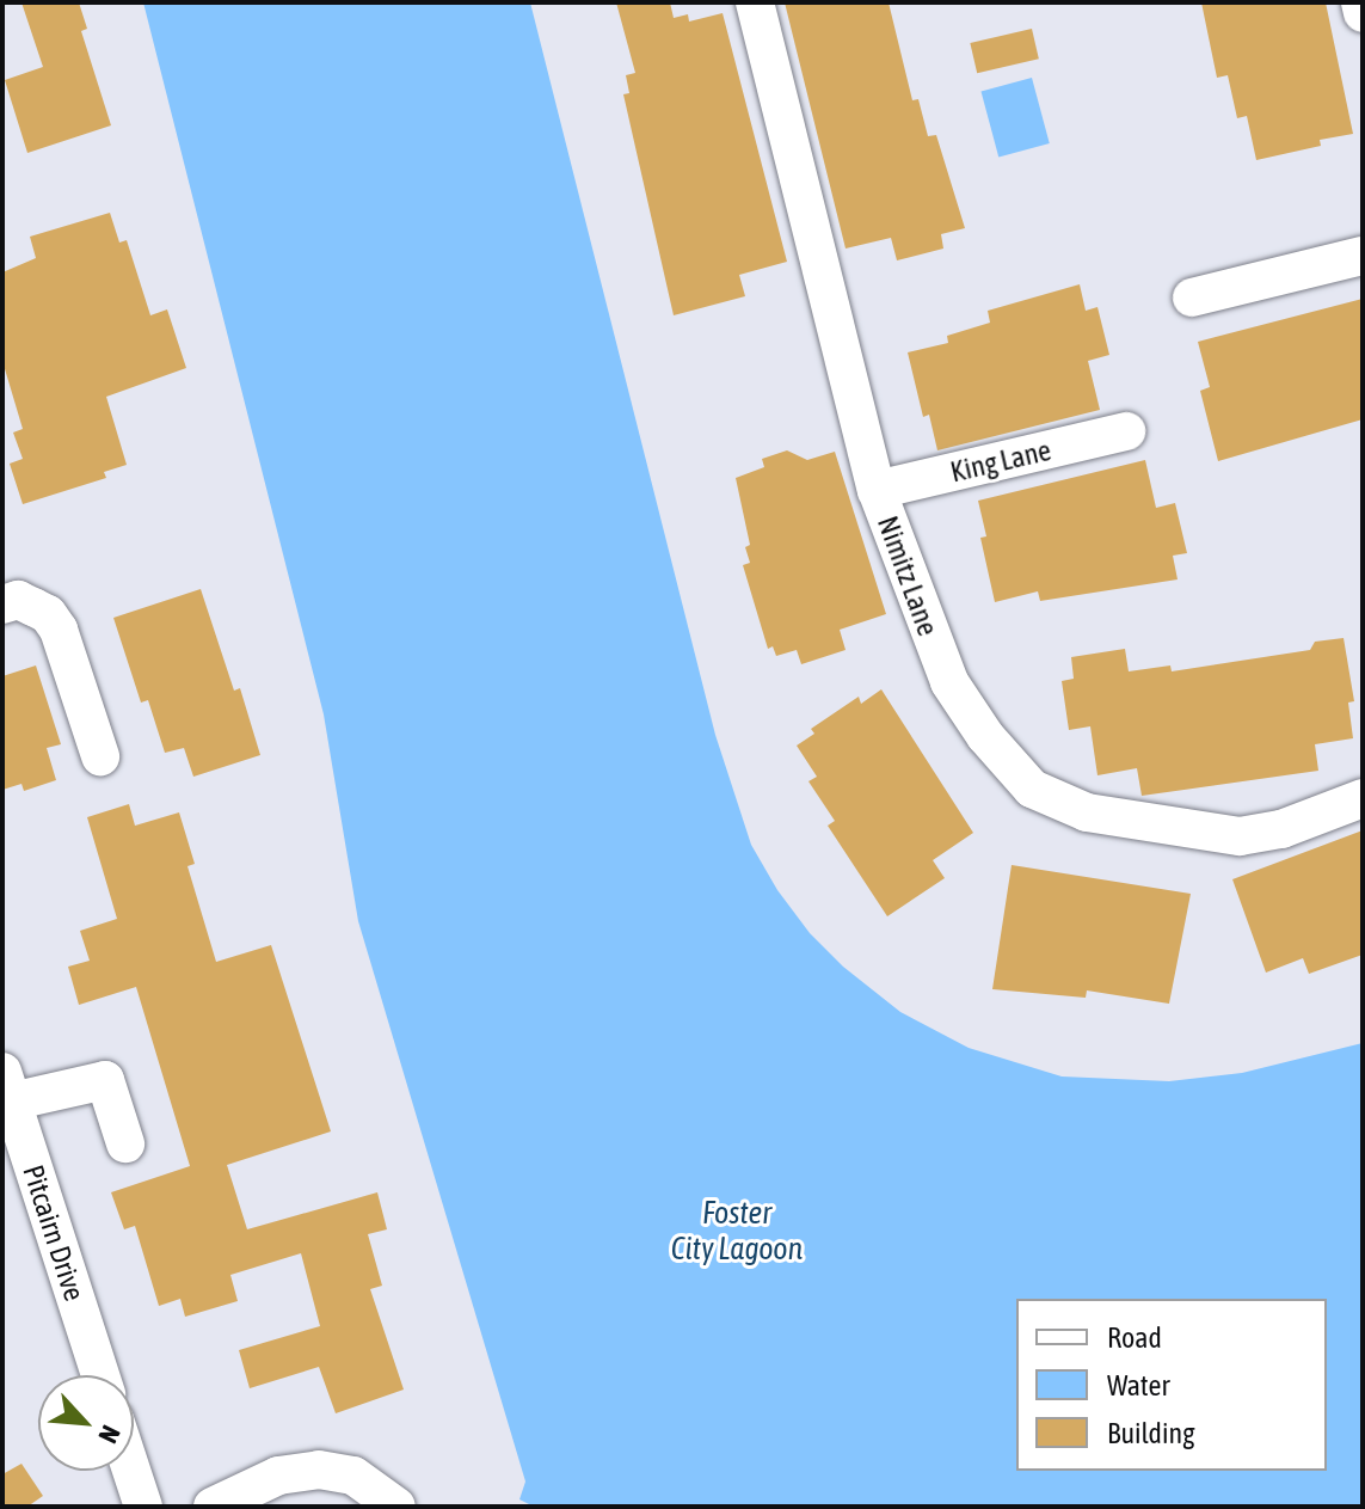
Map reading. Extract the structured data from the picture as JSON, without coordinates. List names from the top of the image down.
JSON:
{
  "streets": {
    "street": ["King Lane", "Nimitz Lane", "Pitcairn Drive"]
  },
  "crossings": [
    ["King Lane", "Nimitz Lane"]
  ],
  "water": ["Foster City Lagoon"],
  "legend": ["Road", "Water", "Building"],
  "north": "bottom right"
}
